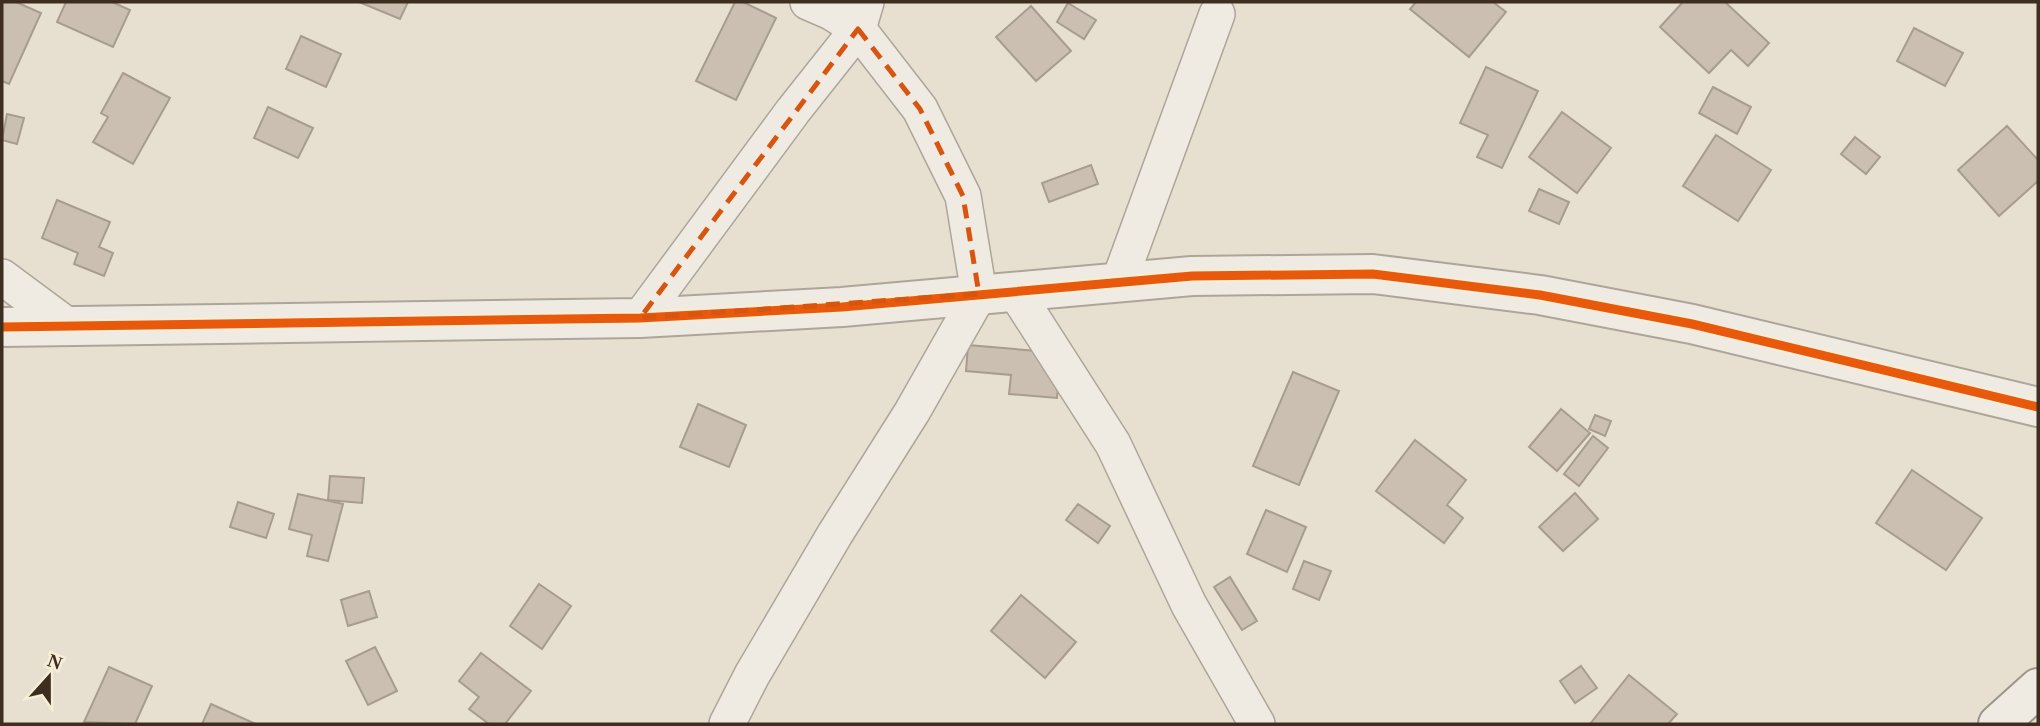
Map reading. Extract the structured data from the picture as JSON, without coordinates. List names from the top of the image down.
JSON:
{
  "north": "top"
}
